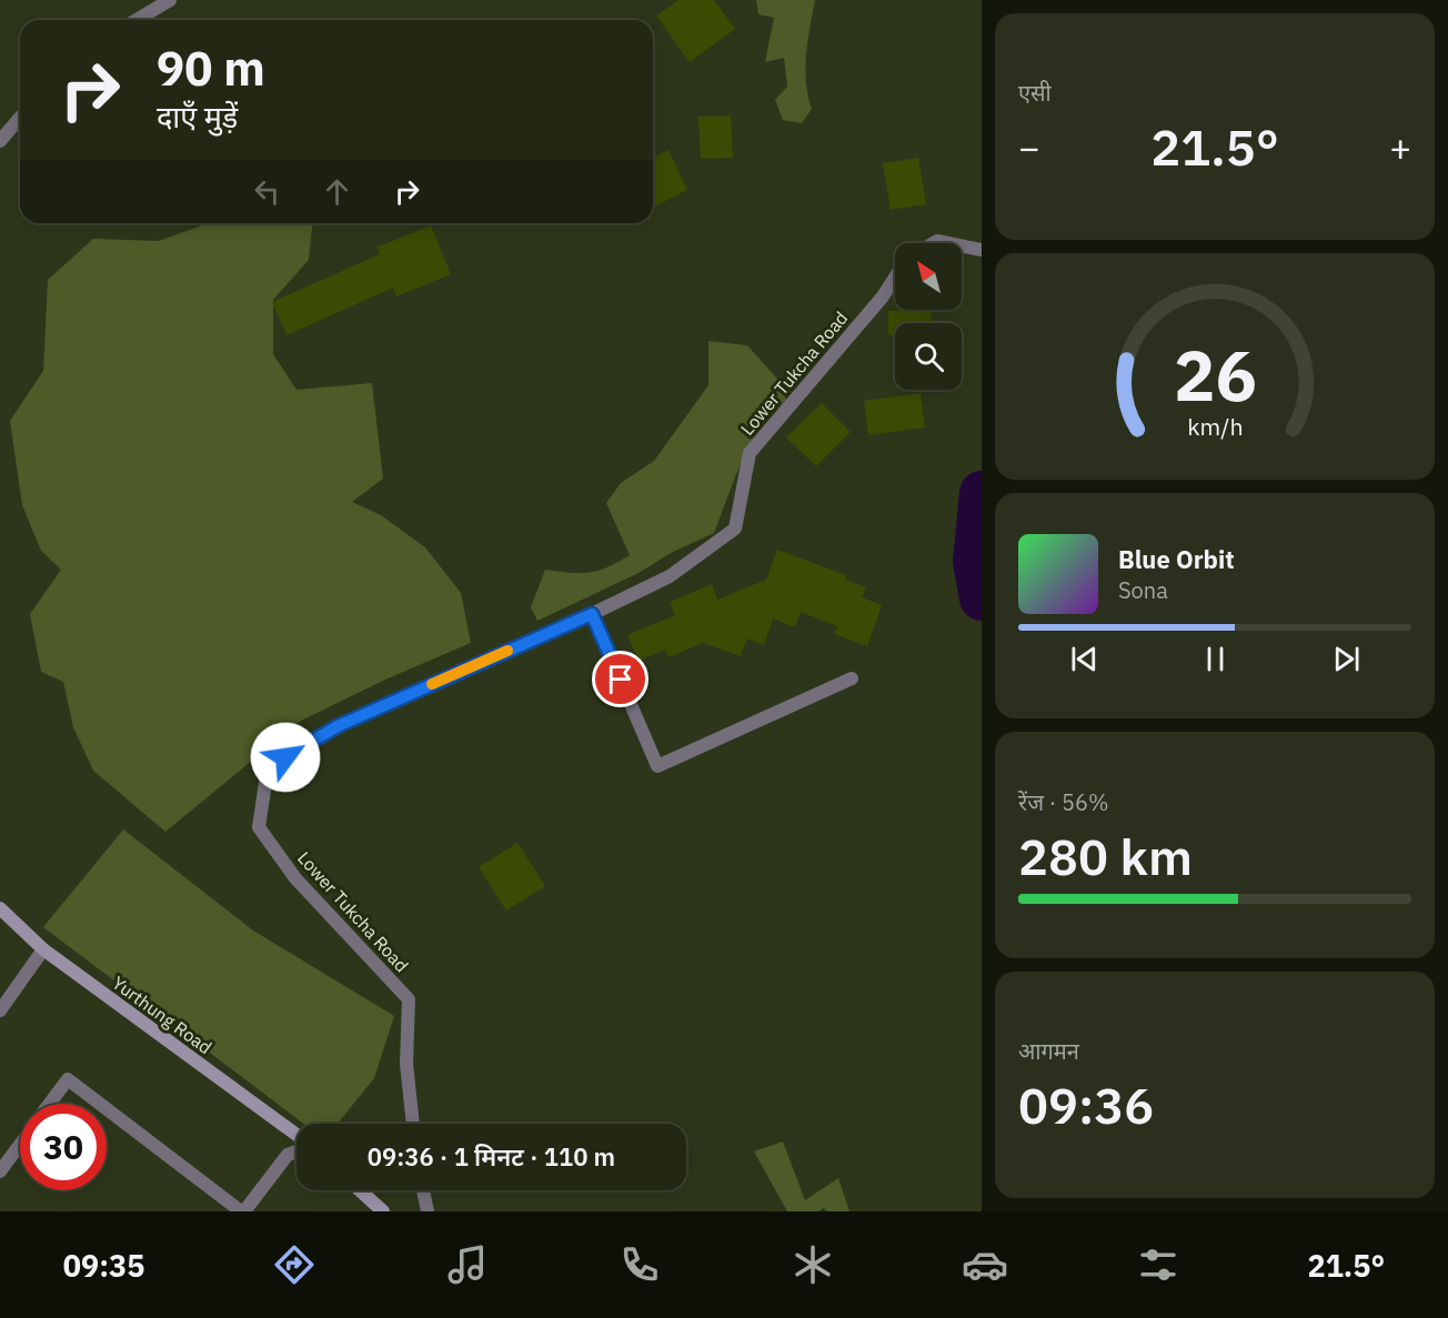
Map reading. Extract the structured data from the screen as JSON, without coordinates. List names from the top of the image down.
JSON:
{
  "streets": {
    "main road": ["Yurthung Road"],
    "street": ["Lower Tukcha Road"]
  },
  "north": "top left",
  "page": {
    "tile": [
      "एसी",
      ["रेंज · 56%", "280 km"],
      ["आगमन", "09:36"]
    ],
    "turn": ["90 m", "दाएँ मुड़ें"],
    "heat": ["−", "21.5°", "+"],
    "song": ["Blue Orbit", "Sona"],
    "limit": "30",
    "trip": "09:36 · 1 मिनट · 110 m",
    "tabs": ["09:35", "21.5°"],
    "gauge": ["26", "km/h"]
  }
}
